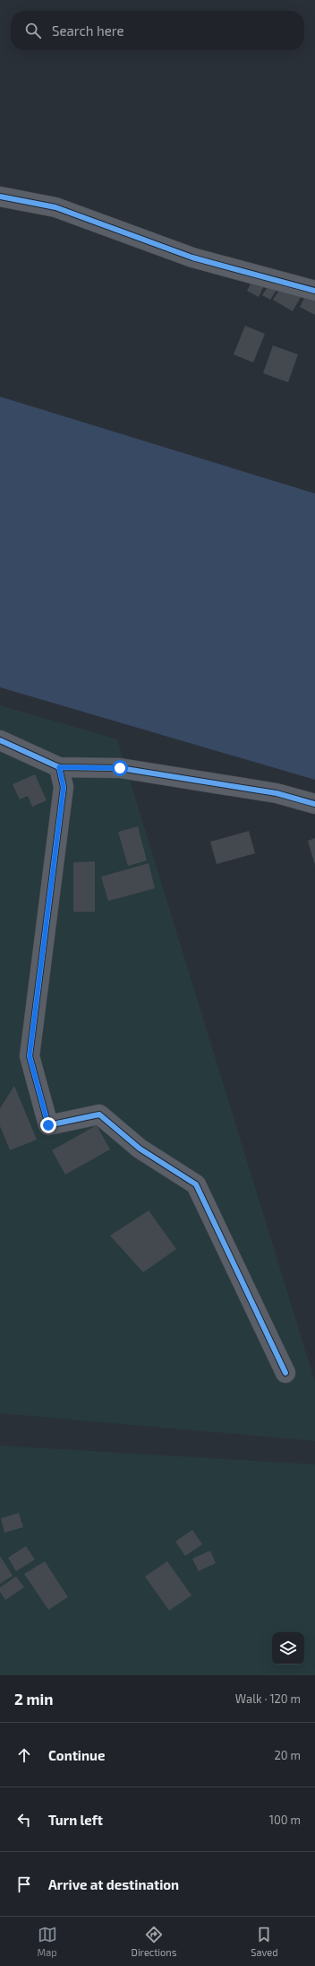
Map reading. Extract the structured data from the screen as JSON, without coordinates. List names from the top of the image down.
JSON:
{
  "page": {
    "search": "Search here",
    "heading": ["2 min", "Walk · 120 m"],
    "list": [
      ["Continue", "20 m"],
      ["Turn left", "100 m"],
      "Arrive at destination"
    ],
    "nav": ["Map", "Directions", "Saved"]
  }
}
